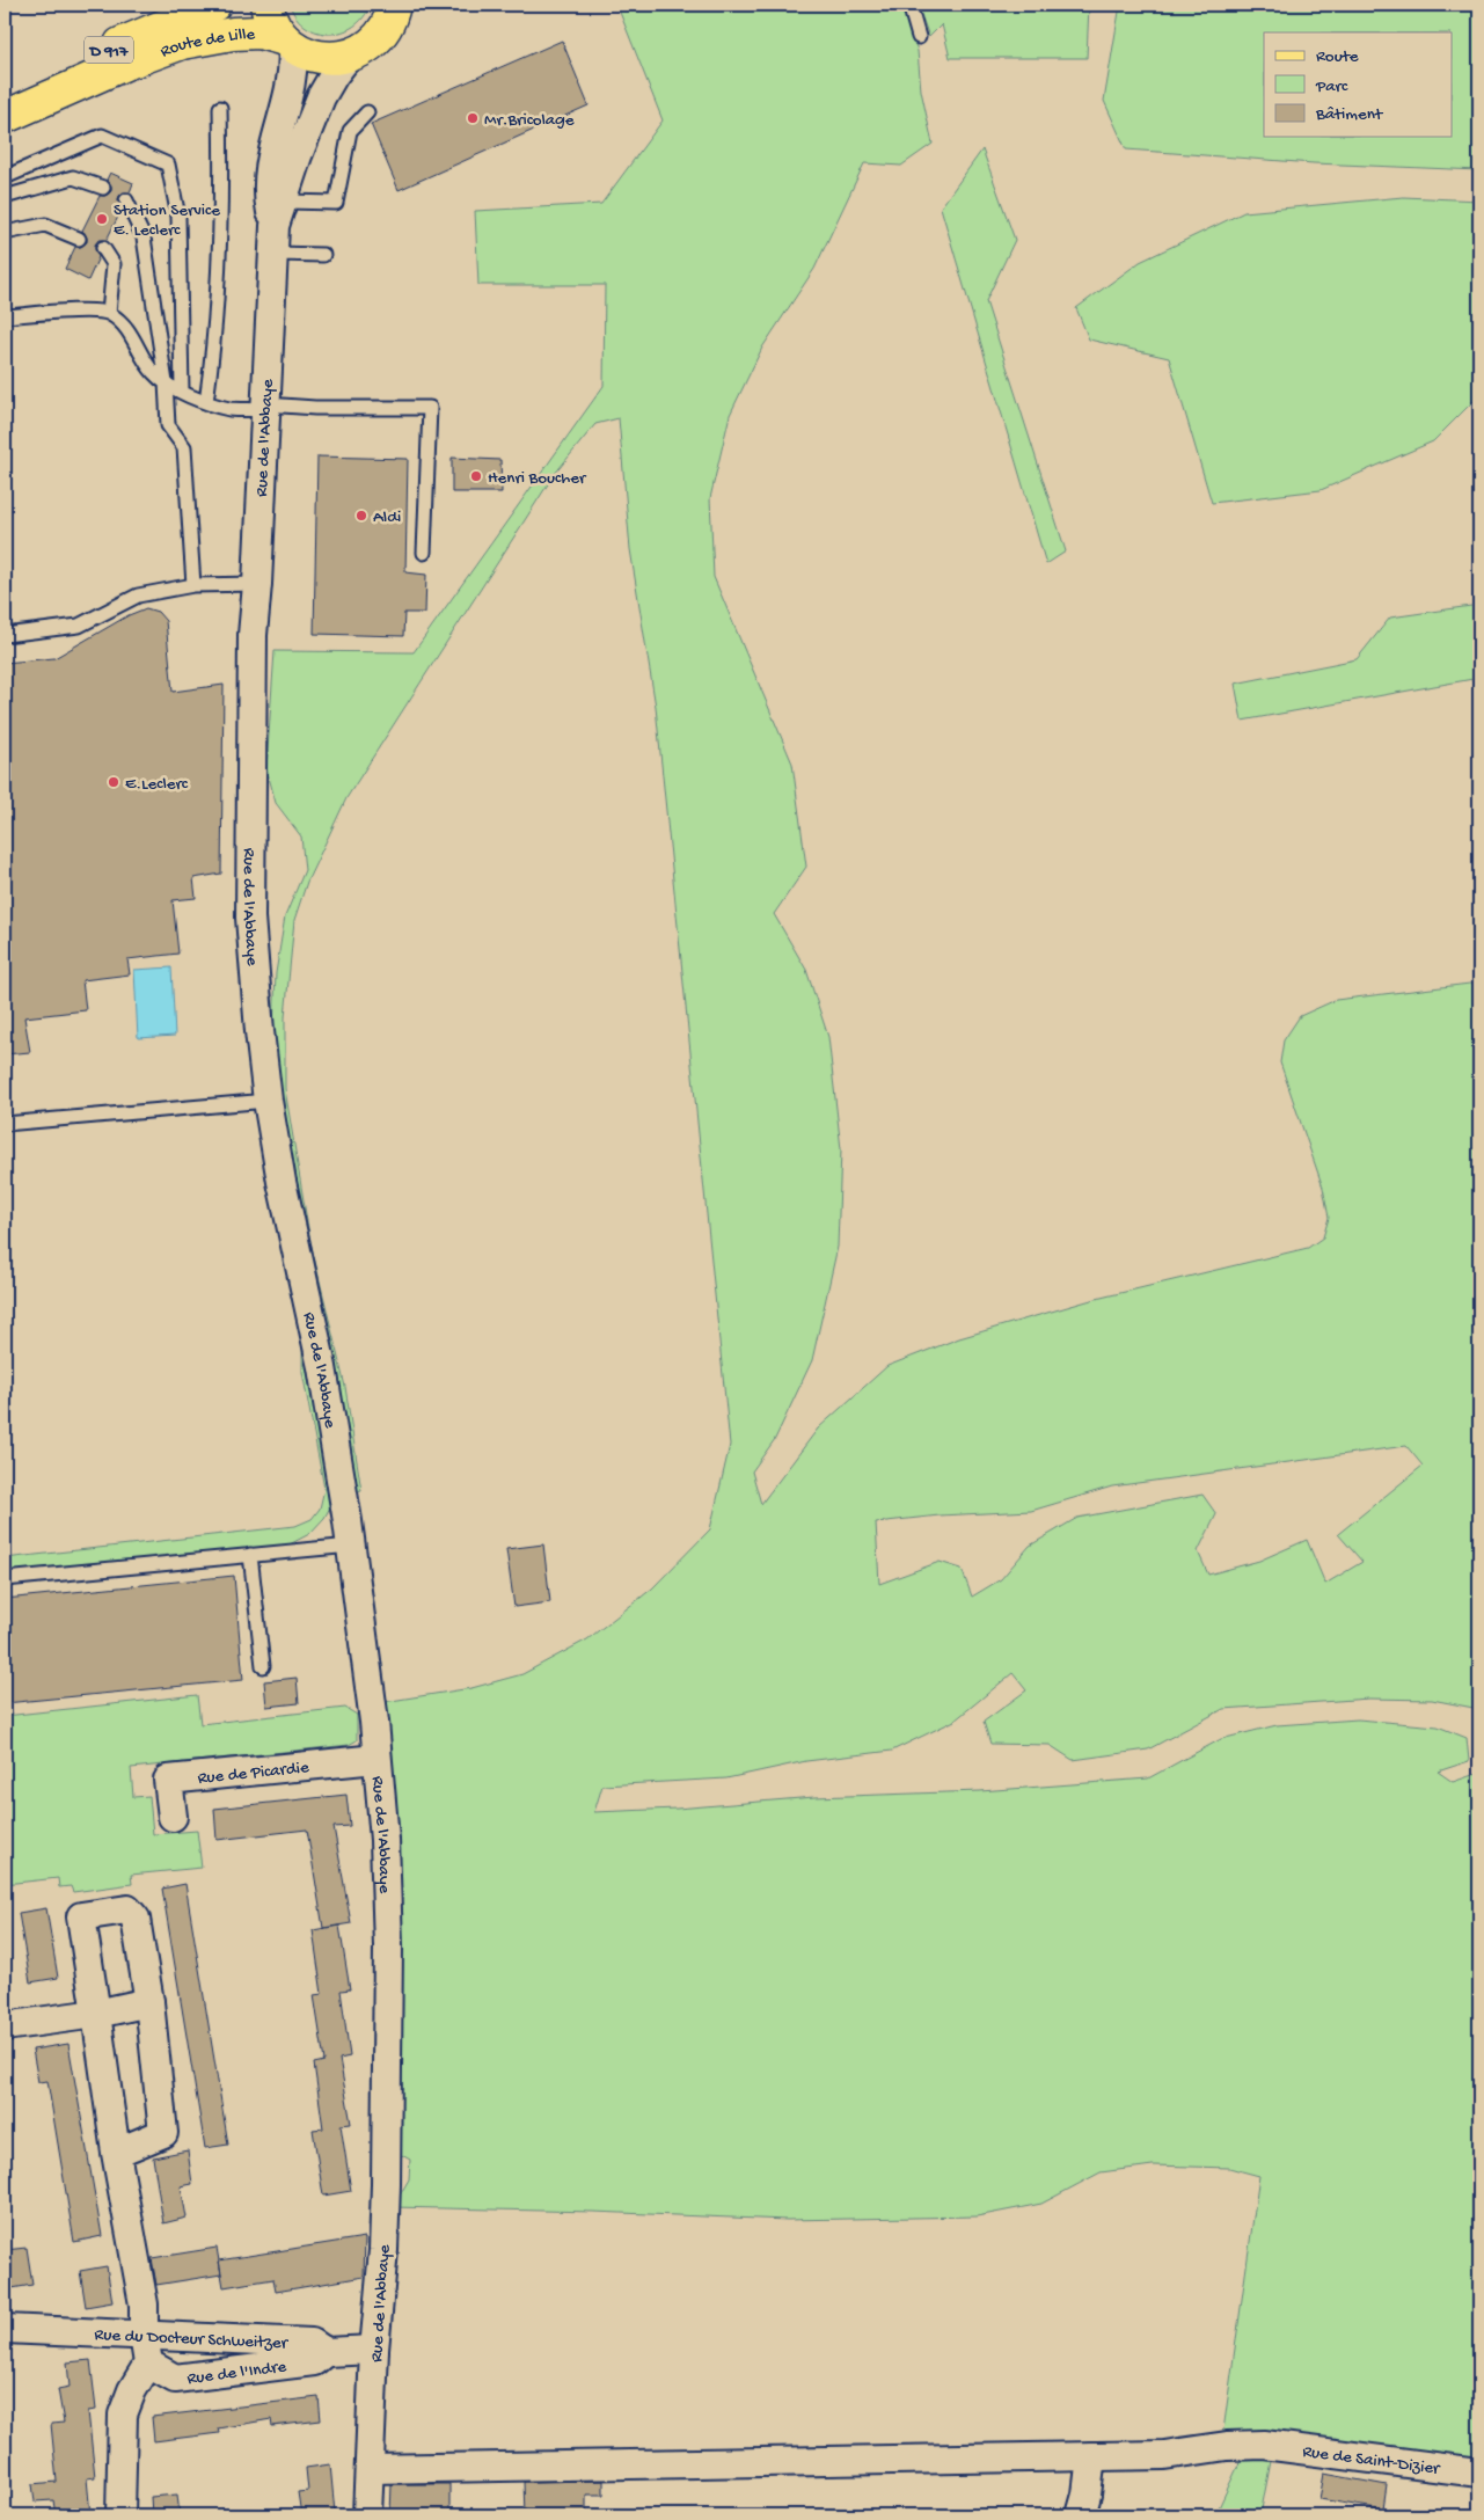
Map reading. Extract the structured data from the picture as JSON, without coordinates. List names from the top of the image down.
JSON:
{
  "streets": {
    "main road": ["Route de Lille", "D 917"],
    "street": [
      "Rue de l'Abbaye",
      "Rue de Picardie",
      "Rue du Docteur Schweitzer",
      "Rue de l'Indre",
      "Rue de Saint-Dizier"
    ]
  },
  "crossings": [
    ["Route de Lille", "Rue de l'Abbaye"],
    ["Rue de l'Abbaye", "Rue de Picardie"],
    ["Rue de l'Abbaye", "Rue du Docteur Schweitzer"],
    ["Rue de l'Abbaye", "Rue de Saint-Dizier"],
    ["Rue du Docteur Schweitzer", "Rue de l'Indre"]
  ],
  "places": [
    "Mr.Bricolage",
    "Station Service E. Leclerc",
    "Henri Boucher",
    "Aldi",
    "E.Leclerc"
  ],
  "legend": ["Route", "Parc", "Bâtiment"]
}
